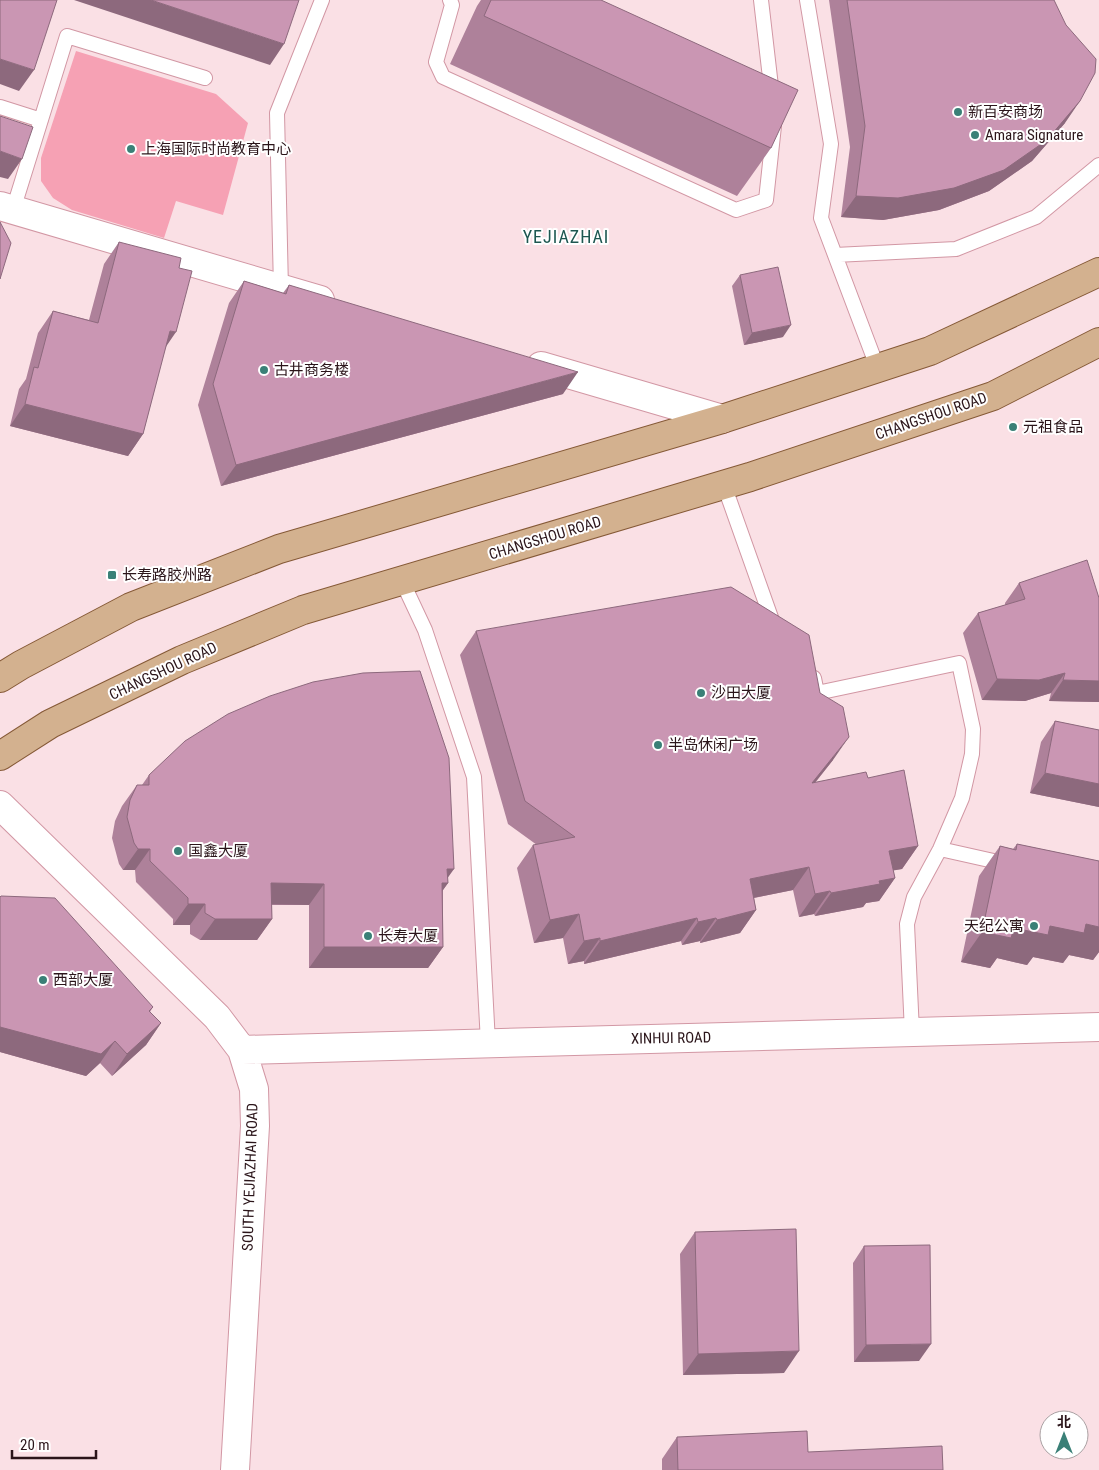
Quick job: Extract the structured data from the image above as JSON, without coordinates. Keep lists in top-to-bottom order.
{
  "streets": {
    "main road": ["CHANGSHOU ROAD"],
    "street": ["XINHUI ROAD", "SOUTH YEJIAZHAI ROAD"]
  },
  "crossings": [
    ["XINHUI ROAD", "SOUTH YEJIAZHAI ROAD"]
  ],
  "districts": ["YEJIAZHAI"],
  "places": {
    "other": [
      "新百安商场",
      "Amara Signature",
      "上海国际时尚教育中心",
      "古井商务楼",
      "元祖食品",
      "沙田大厦",
      "半岛休闲广场",
      "国鑫大厦",
      "天纪公寓",
      "长寿大厦",
      "西部大厦"
    ],
    "transit": ["长寿路胶州路"]
  },
  "scale_bar": "20 m",
  "north": "top"
}
